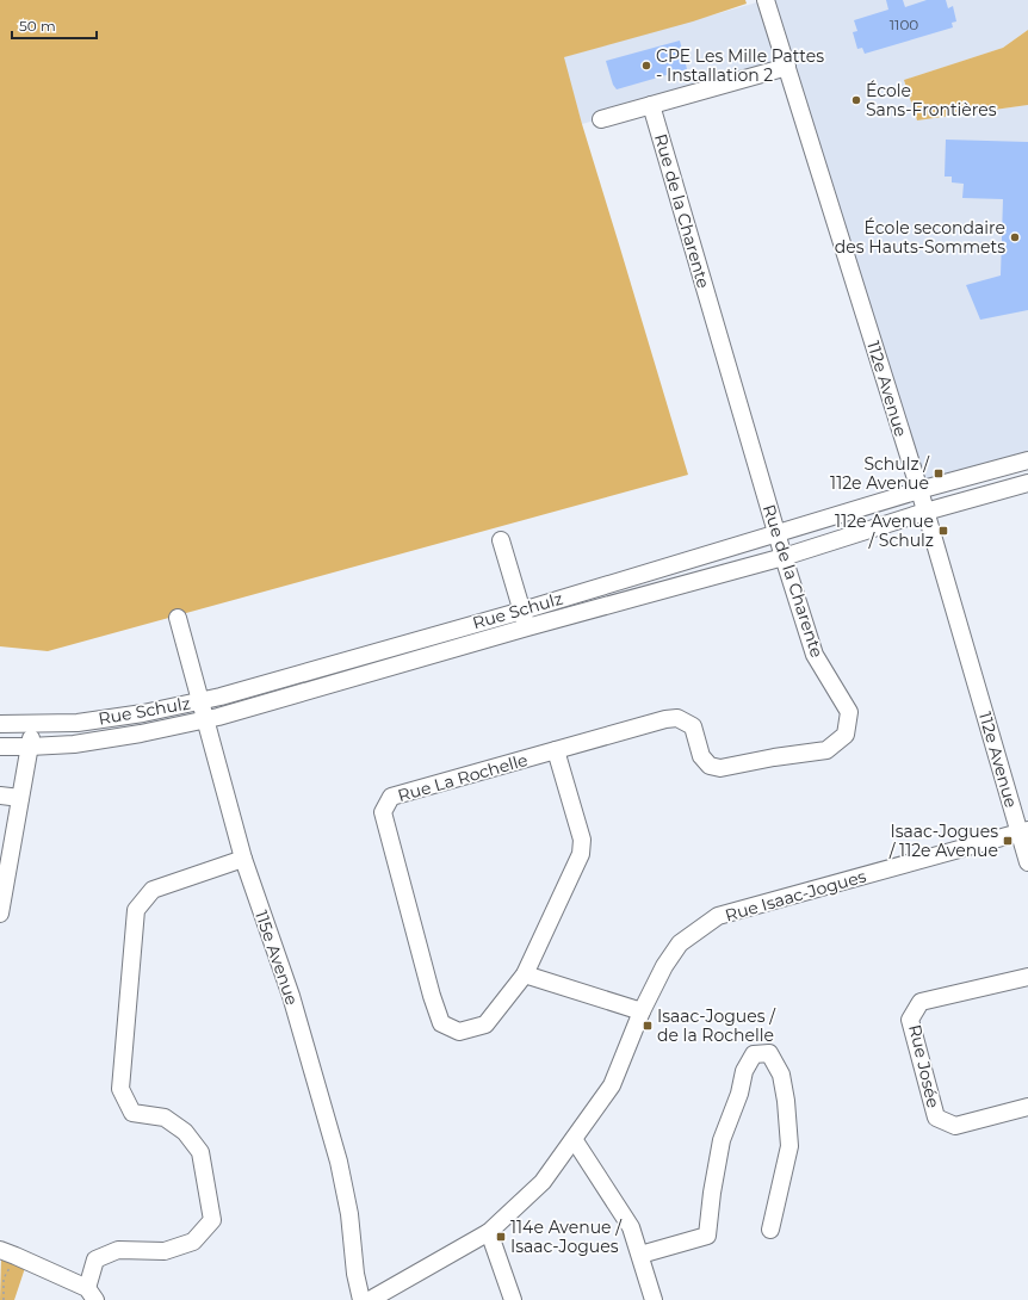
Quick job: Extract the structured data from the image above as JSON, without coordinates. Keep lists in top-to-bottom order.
{
  "streets": {
    "street": [
      "Rue de la Charente",
      "112e Avenue",
      "Rue Schulz",
      "Rue La Rochelle",
      "Rue Isaac-Jogues",
      "115e Avenue",
      "Rue Josée"
    ]
  },
  "crossings": [
    ["Rue de la Charente", "Rue Schulz"],
    ["Rue de la Charente", "Rue La Rochelle"],
    ["112e Avenue", "Rue Schulz"],
    ["112e Avenue", "Rue Isaac-Jogues"],
    ["Rue Schulz", "115e Avenue"]
  ],
  "places": {
    "other": ["CPE Les Mille Pattes - Installation 2", "École Sans-Frontières", "École secondaire des Hauts-Sommets"],
    "transit": [
      "Schulz / 112e Avenue",
      "112e Avenue / Schulz",
      "Isaac-Jogues / 112e Avenue",
      "Isaac-Jogues / de la Rochelle",
      "114e Avenue / Isaac-Jogues"
    ]
  },
  "house_numbers": ["1100"],
  "scale_bar": "50 m"
}
